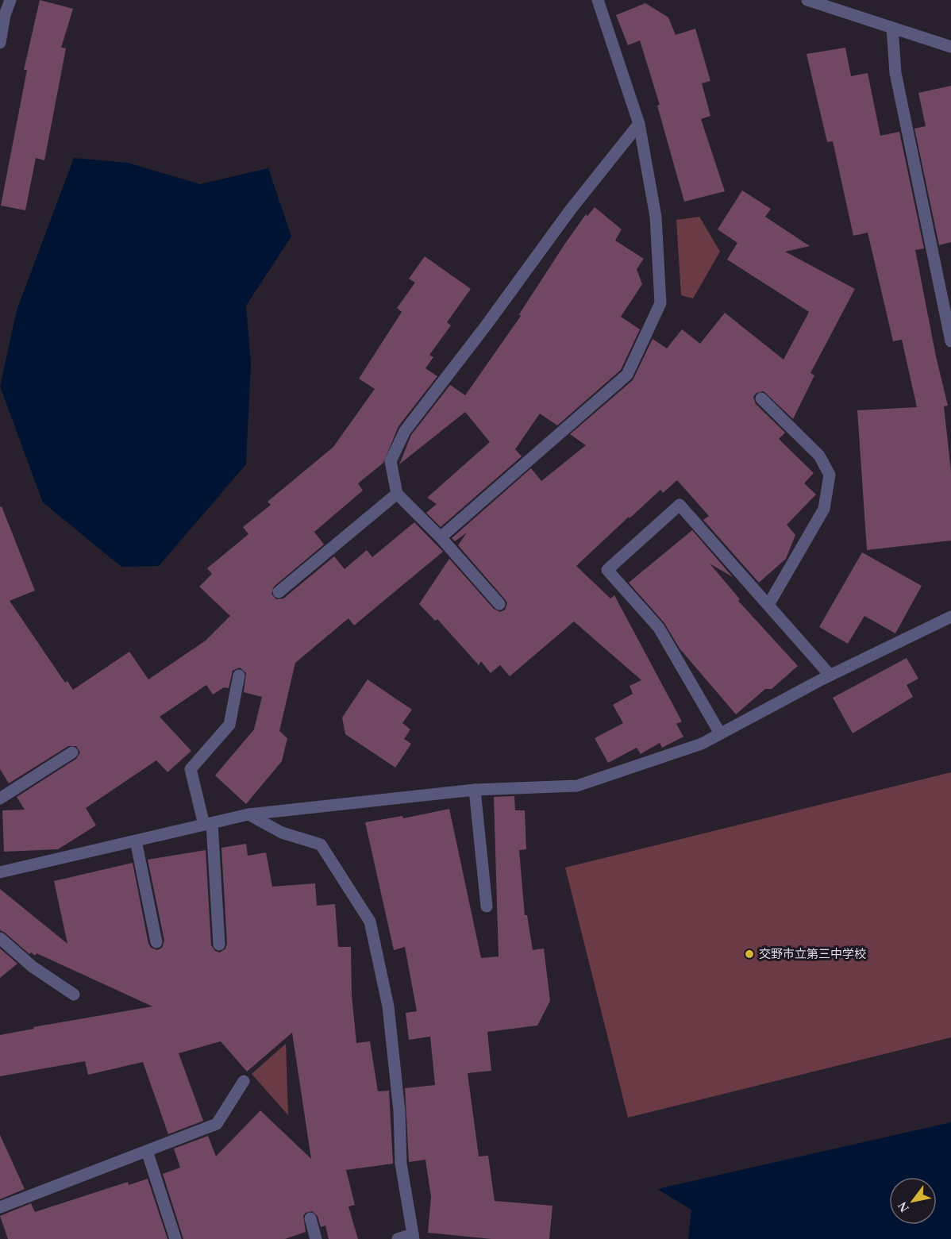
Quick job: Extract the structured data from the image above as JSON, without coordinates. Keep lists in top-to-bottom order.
{
  "places": ["交野市立第三中学校"],
  "north": "bottom left"
}
